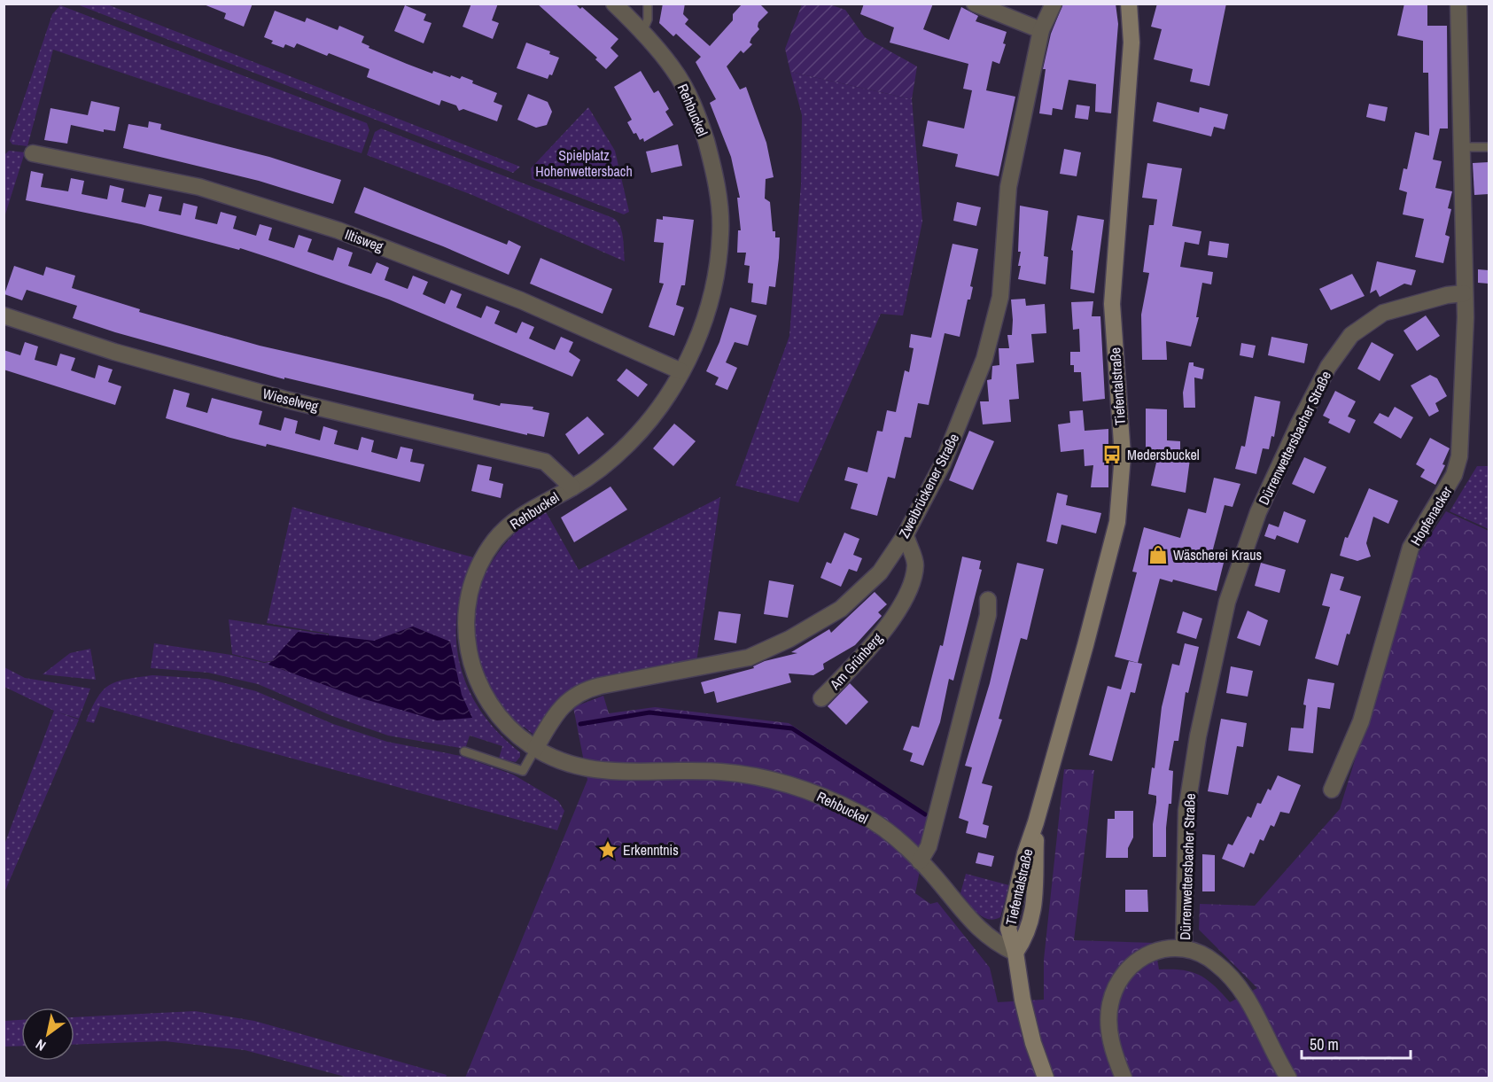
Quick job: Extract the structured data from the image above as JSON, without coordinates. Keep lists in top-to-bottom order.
{
  "streets": {
    "street": [
      "Rehbuckel",
      "Iltisweg",
      "Tiefentalstraße",
      "Wieselweg",
      "Dürrenwettersbacher Straße",
      "Zweibrückener Straße",
      "Hopfenacker",
      "Am Grünberg"
    ]
  },
  "crossings": [
    ["Rehbuckel", "Iltisweg"],
    ["Rehbuckel", "Tiefentalstraße"],
    ["Rehbuckel", "Wieselweg"],
    ["Rehbuckel", "Zweibrückener Straße"],
    ["Dürrenwettersbacher Straße", "Hopfenacker"],
    ["Zweibrückener Straße", "Am Grünberg"]
  ],
  "parks": ["Spielplatz Hohenwettersbach"],
  "places": {
    "bus stop": ["Medersbuckel"],
    "shop": ["Wäscherei Kraus"],
    "place": ["Erkenntnis"]
  },
  "scale_bar": "50 m",
  "north": "bottom left"
}
